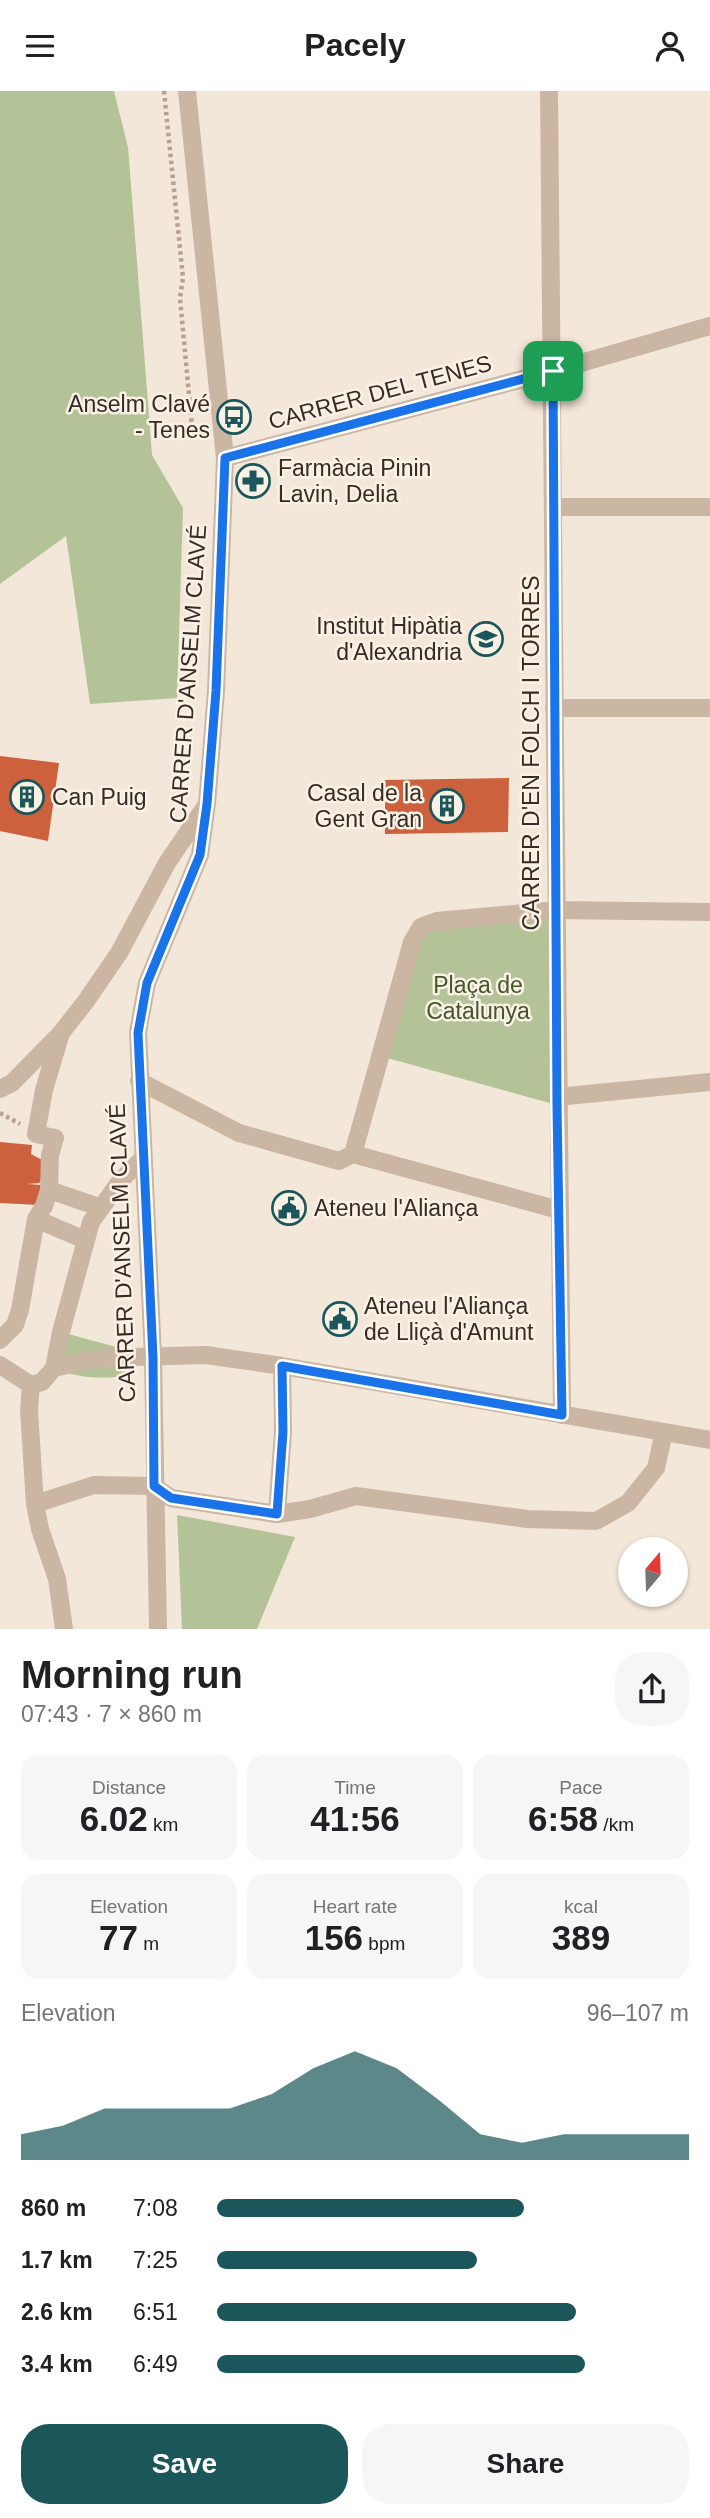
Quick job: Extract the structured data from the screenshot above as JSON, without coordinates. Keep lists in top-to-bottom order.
{
  "streets": {
    "street": ["CARRER DEL TENES", "CARRER D'ANSELM CLAVÉ", "CARRER D'EN FOLCH I TORRES"]
  },
  "crossings": [
    ["CARRER DEL TENES", "CARRER D'ANSELM CLAVÉ"],
    ["CARRER DEL TENES", "CARRER D'EN FOLCH I TORRES"]
  ],
  "parks": ["Plaça de Catalunya"],
  "places": {
    "bus stop": ["Anselm Clavé - Tenes"],
    "pharmacy": ["Farmàcia Pinin Lavin, Delia"],
    "school or university": ["Institut Hipàtia d'Alexandria"],
    "building": ["Can Puig", "Casal de la Gent Gran"],
    "public building": ["Ateneu l'Aliança", "Ateneu l'Aliança de Lliçà d'Amunt"]
  },
  "north": "top",
  "page": {
    "header": "Pacely",
    "heading": ["Morning run", "07:43 · 7 × 860 m"],
    "stats": [
      ["Distance", "6.02 km"],
      ["Time", "41:56"],
      ["Pace", "6:58 /km"],
      ["Elevation", "77 m"],
      ["Heart rate", "156 bpm"],
      ["kcal", "389"]
    ],
    "chart": ["Elevation", "96–107 m"],
    "list": [
      {
        "name": "860 m",
        "note": "7:08"
      },
      {
        "name": "1.7 km",
        "note": "7:25"
      },
      {
        "name": "2.6 km",
        "note": "6:51"
      },
      {
        "name": "3.4 km",
        "note": "6:49"
      }
    ],
    "buttons": ["Save", "Share"]
  }
}
